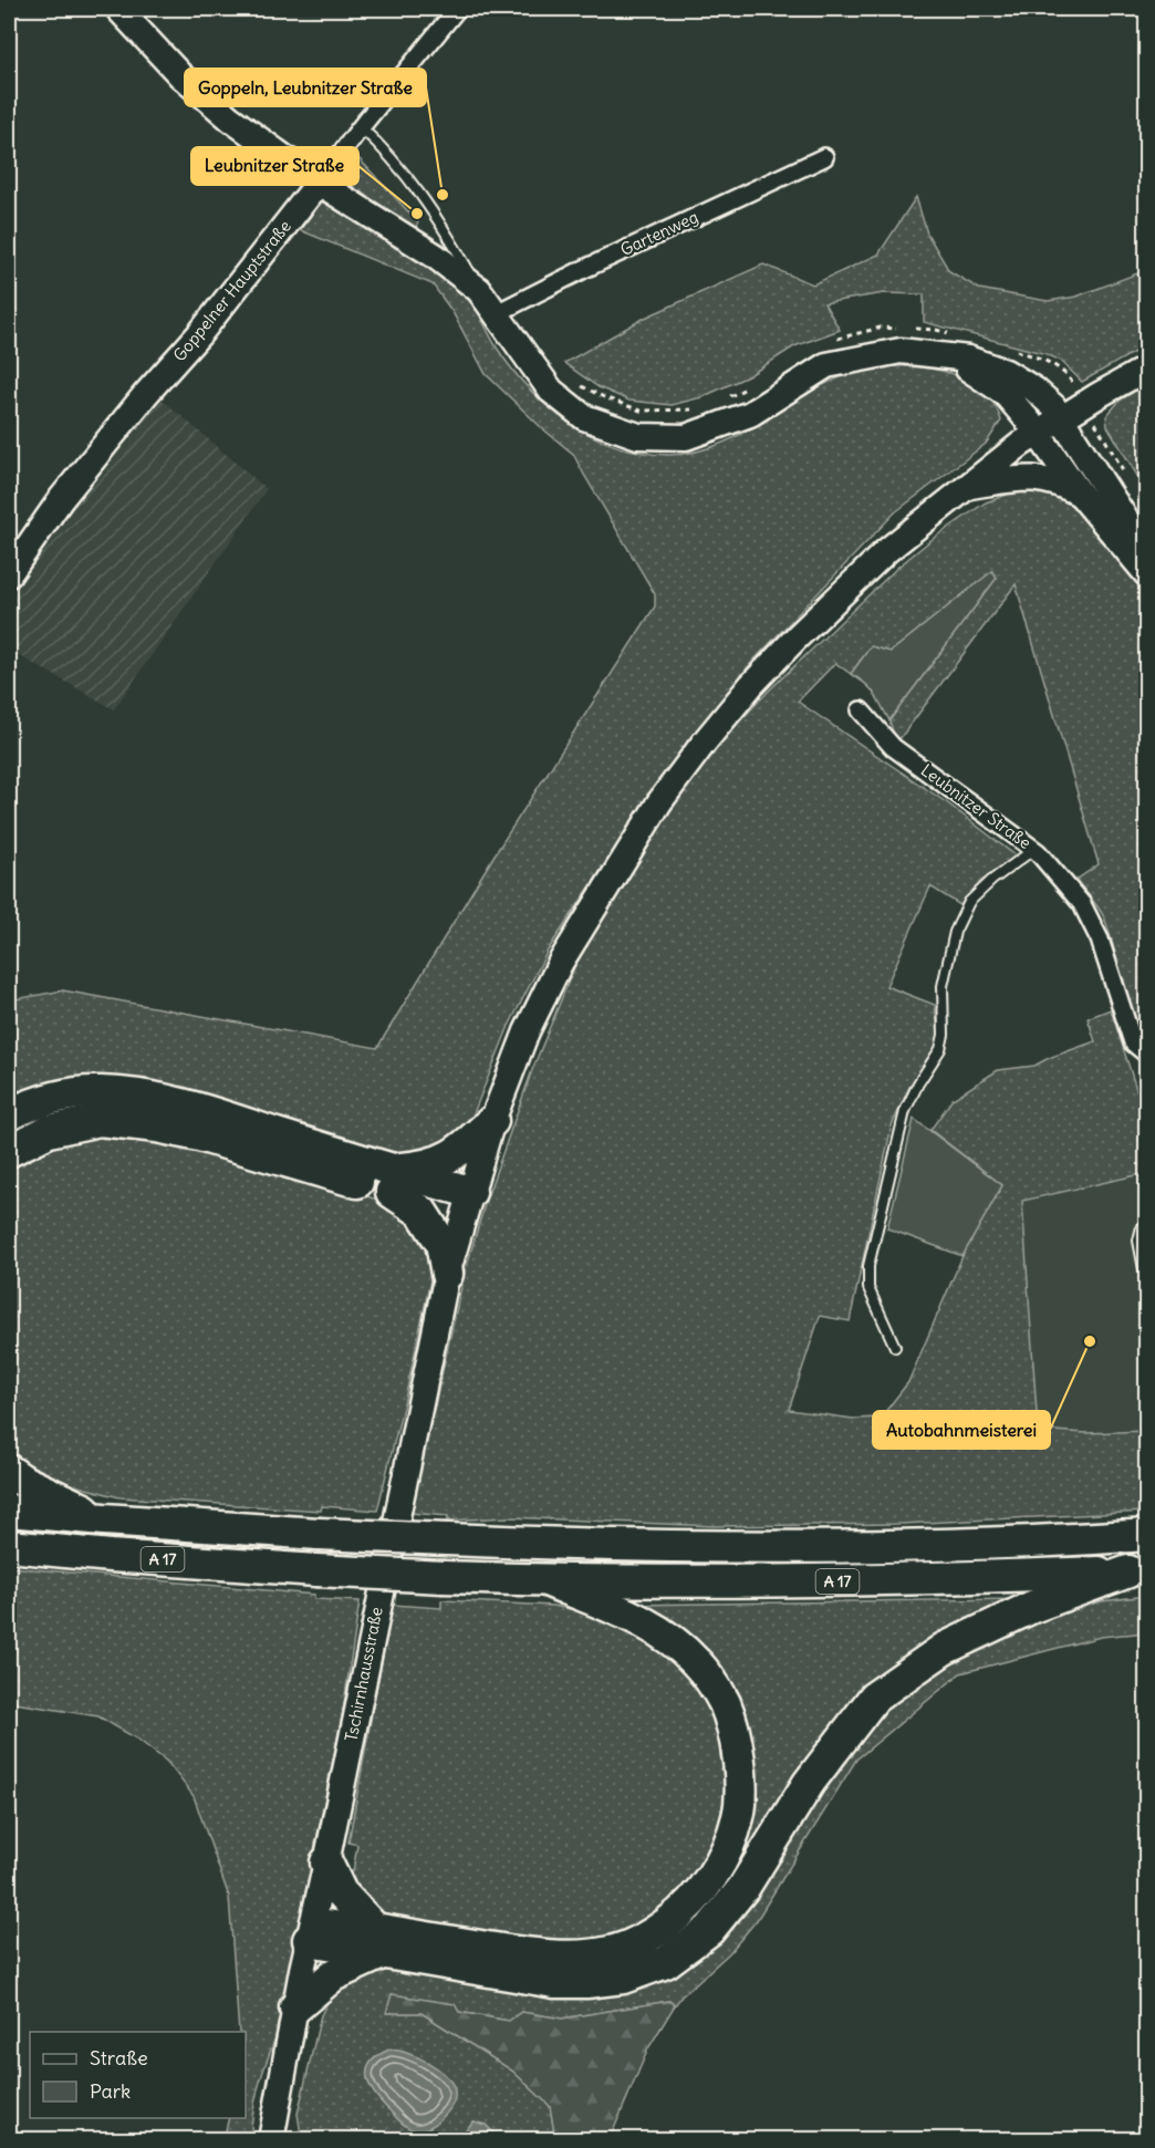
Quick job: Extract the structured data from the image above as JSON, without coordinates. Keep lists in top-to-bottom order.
{
  "streets": {
    "highway": ["A 17"],
    "main road": ["Goppelner Hauptstraße", "Tschirnhausstraße"],
    "street": ["Gartenweg", "Leubnitzer Straße"]
  },
  "places": ["Goppeln, Leubnitzer Straße", "Leubnitzer Straße", "Autobahnmeisterei"],
  "legend": ["Straße", "Park"]
}
